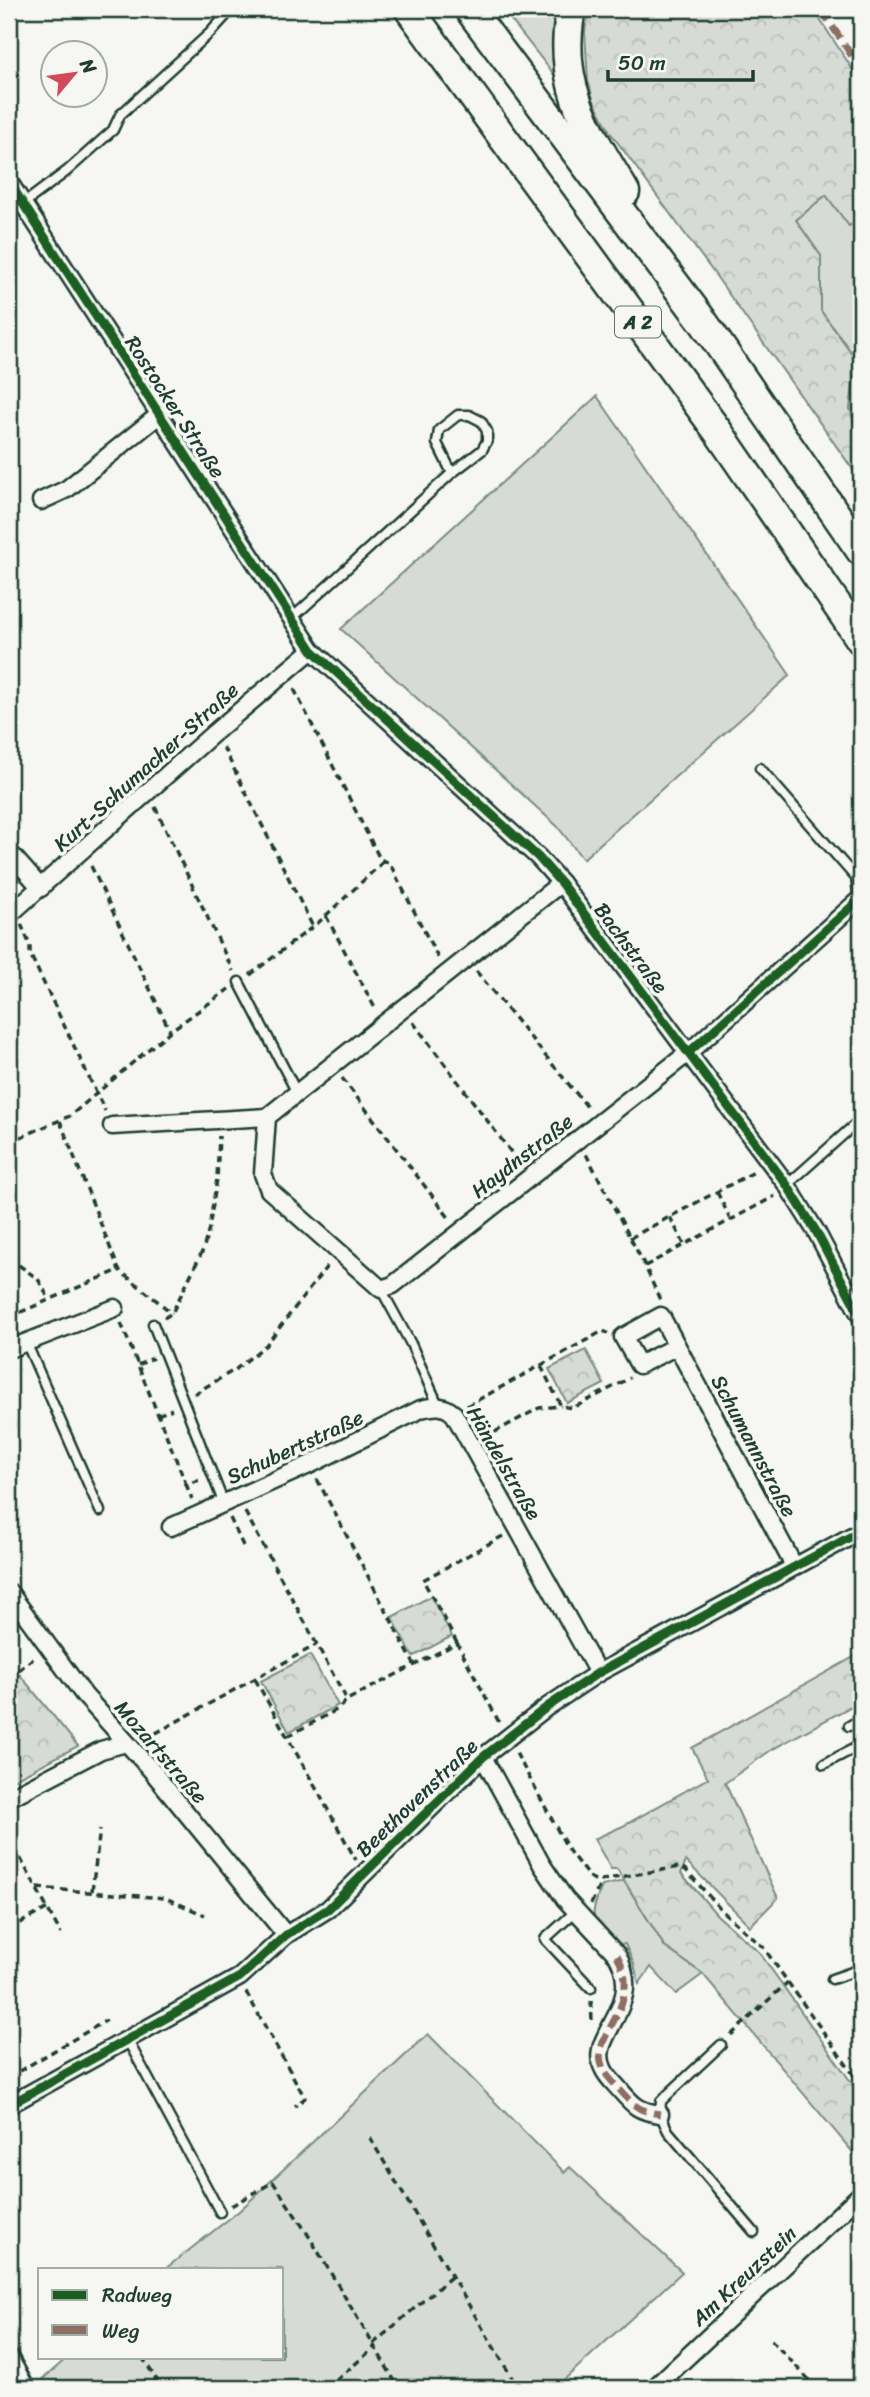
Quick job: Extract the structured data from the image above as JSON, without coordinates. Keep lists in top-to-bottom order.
{
  "streets": {
    "highway": ["A 2"],
    "street": [
      "Rostocker Straße",
      "Kurt-Schumacher-Straße",
      "Bachstraße",
      "Haydnstraße",
      "Schumannstraße",
      "Schubertstraße",
      "Händelstraße",
      "Mozartstraße",
      "Beethovenstraße",
      "Am Kreuzstein"
    ]
  },
  "crossings": [
    ["Rostocker Straße", "Kurt-Schumacher-Straße"],
    ["Rostocker Straße", "Bachstraße"],
    ["Kurt-Schumacher-Straße", "Bachstraße"],
    ["Bachstraße", "Haydnstraße"],
    ["Haydnstraße", "Händelstraße"],
    ["Schumannstraße", "Beethovenstraße"],
    ["Schubertstraße", "Händelstraße"],
    ["Händelstraße", "Beethovenstraße"],
    ["Mozartstraße", "Beethovenstraße"]
  ],
  "legend": ["Radweg", "Weg"],
  "scale_bar": "50 m",
  "north": "top right"
}
